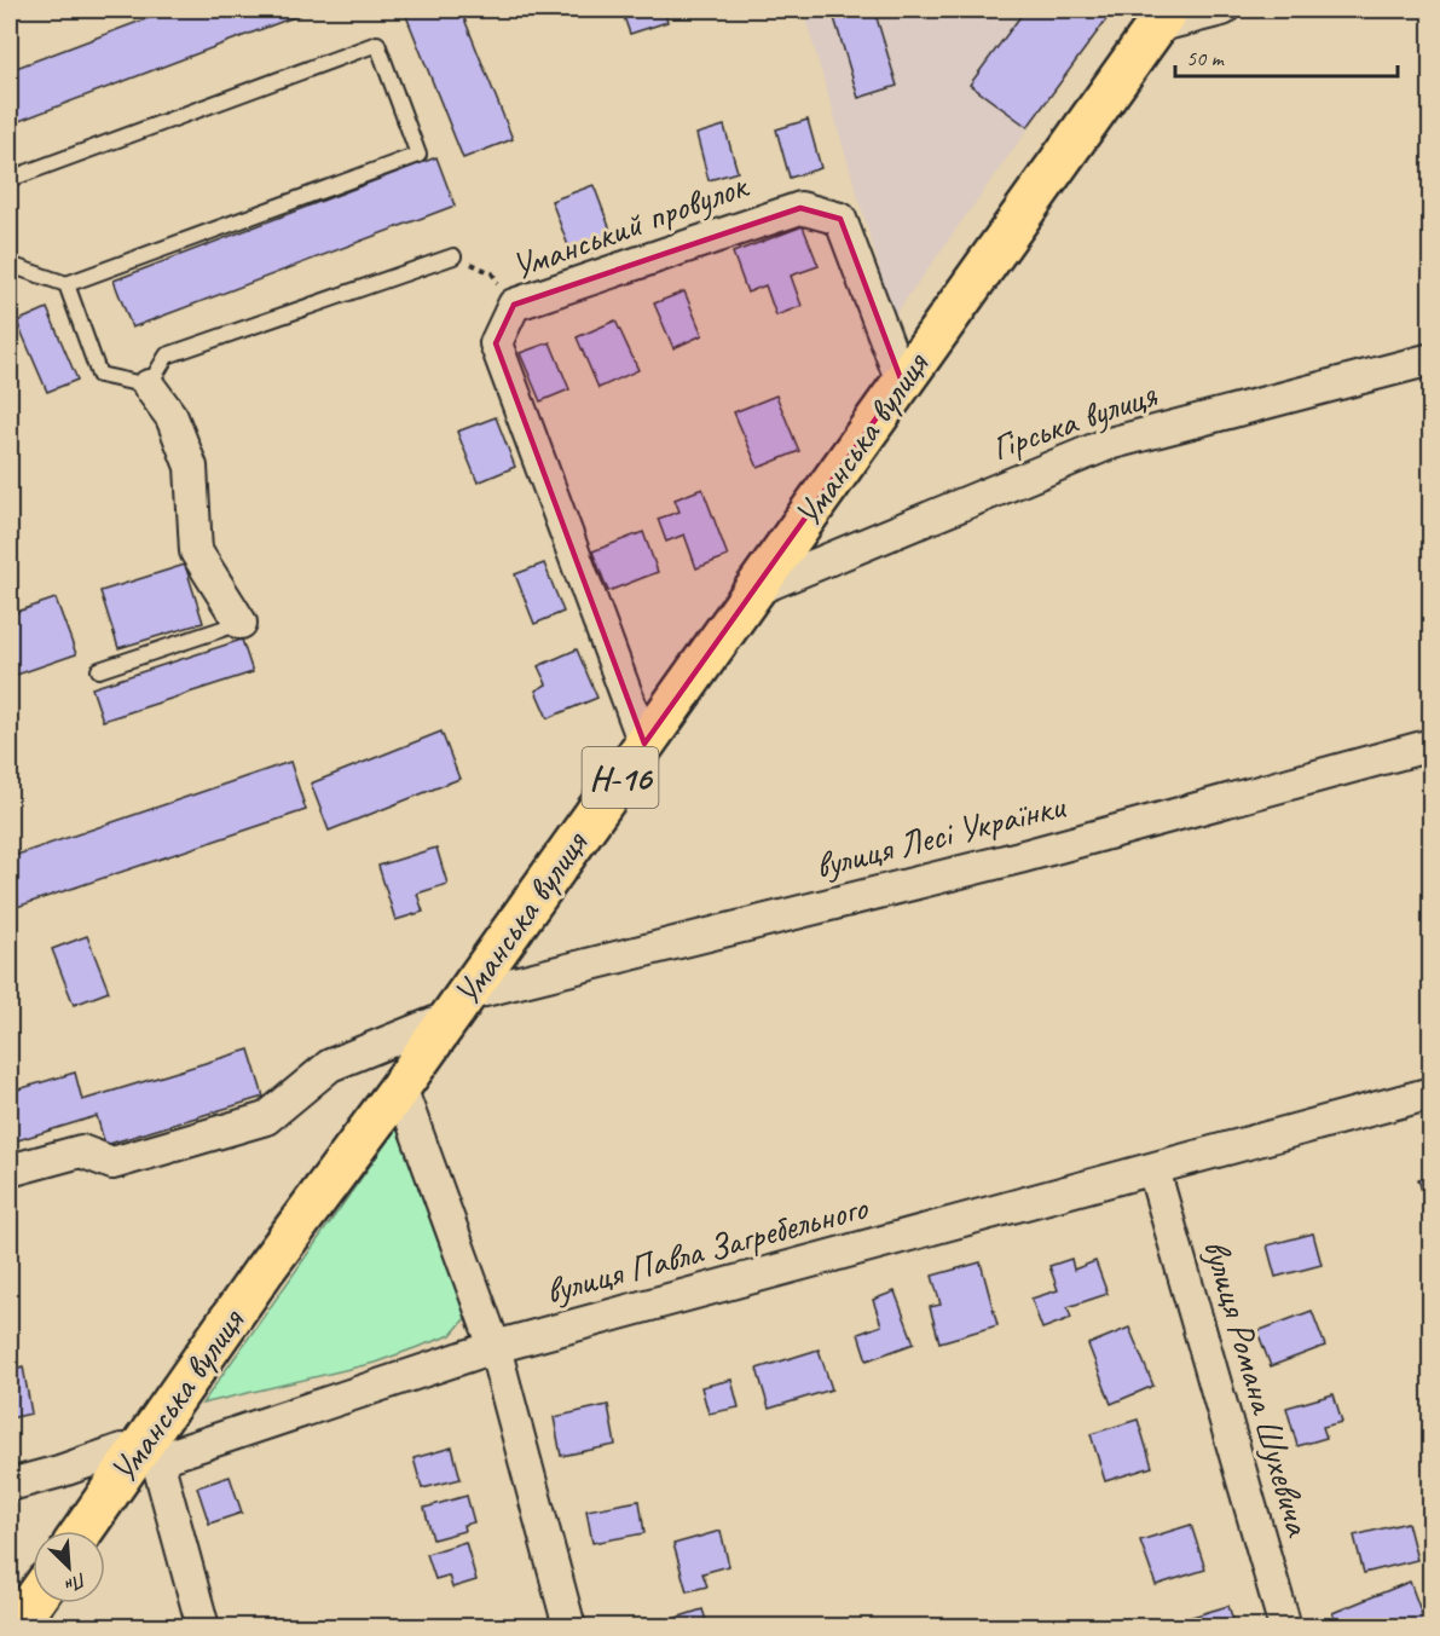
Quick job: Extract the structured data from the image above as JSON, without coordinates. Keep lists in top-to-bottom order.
{
  "streets": {
    "main road": ["Уманська вулиця", "Н-16"],
    "street": [
      "Уманський провулок",
      "Гірська вулиця",
      "вулиця Лесі Українки",
      "вулиця Павла Загребельного",
      "вулиця Романа Шухевича"
    ]
  },
  "crossings": [
    ["Уманський провулок", "Уманська вулиця"],
    ["Гірська вулиця", "Уманська вулиця"],
    ["Уманська вулиця", "вулиця Лесі Українки"],
    ["Уманська вулиця", "вулиця Павла Загребельного"],
    ["вулиця Павла Загребельного", "вулиця Романа Шухевича"]
  ],
  "scale_bar": "50 m",
  "north": "bottom right"
}
